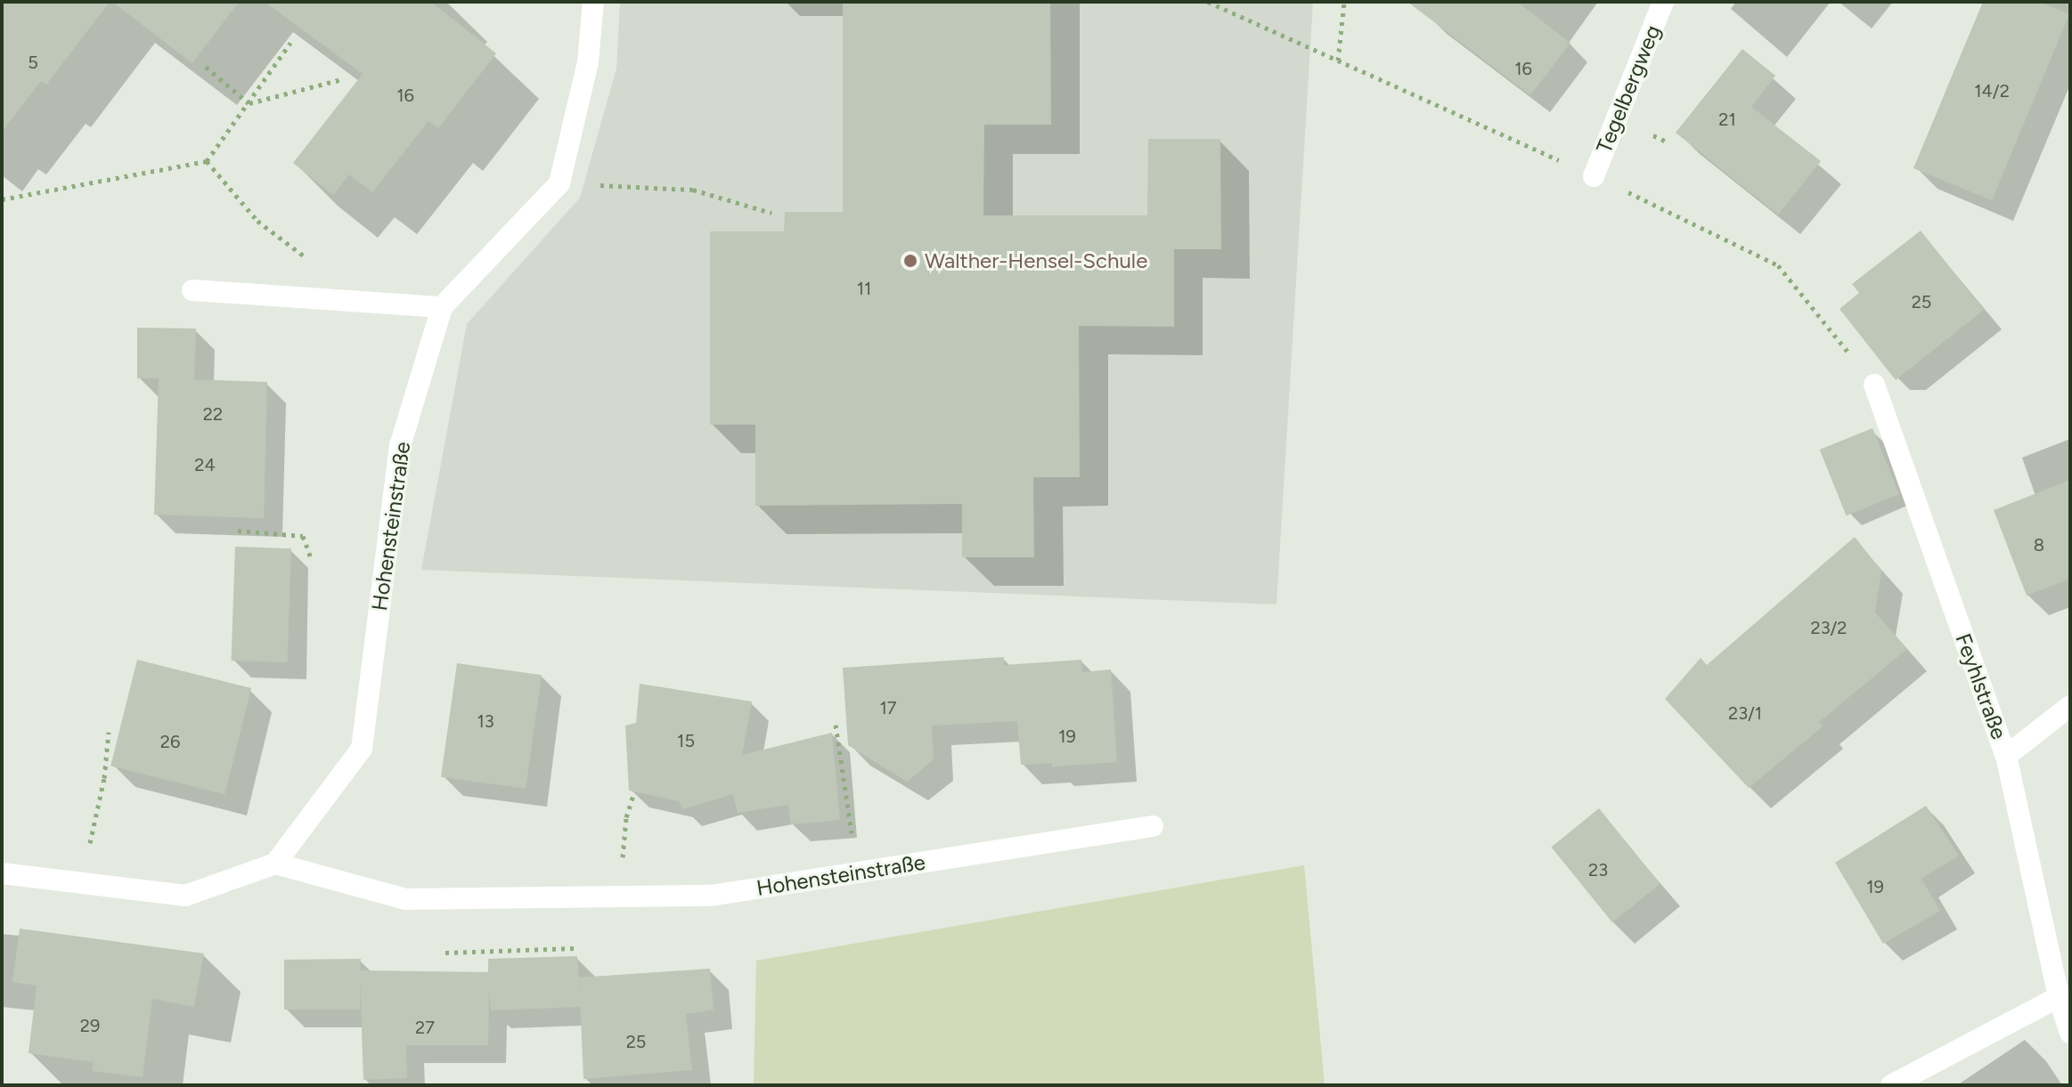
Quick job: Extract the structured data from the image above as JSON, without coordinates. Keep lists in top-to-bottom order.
{
  "streets": {
    "street": ["Tegelbergweg", "Hohensteinstraße", "Feyhlstraße"]
  },
  "places": ["Walther-Hensel-Schule"],
  "house_numbers": [
    "5",
    "16",
    "14/2",
    "16",
    "21",
    "11",
    "25",
    "22",
    "24",
    "8",
    "23/2",
    "17",
    "23/1",
    "13",
    "19",
    "15",
    "26",
    "23",
    "19",
    "29",
    "27",
    "25"
  ]
}
